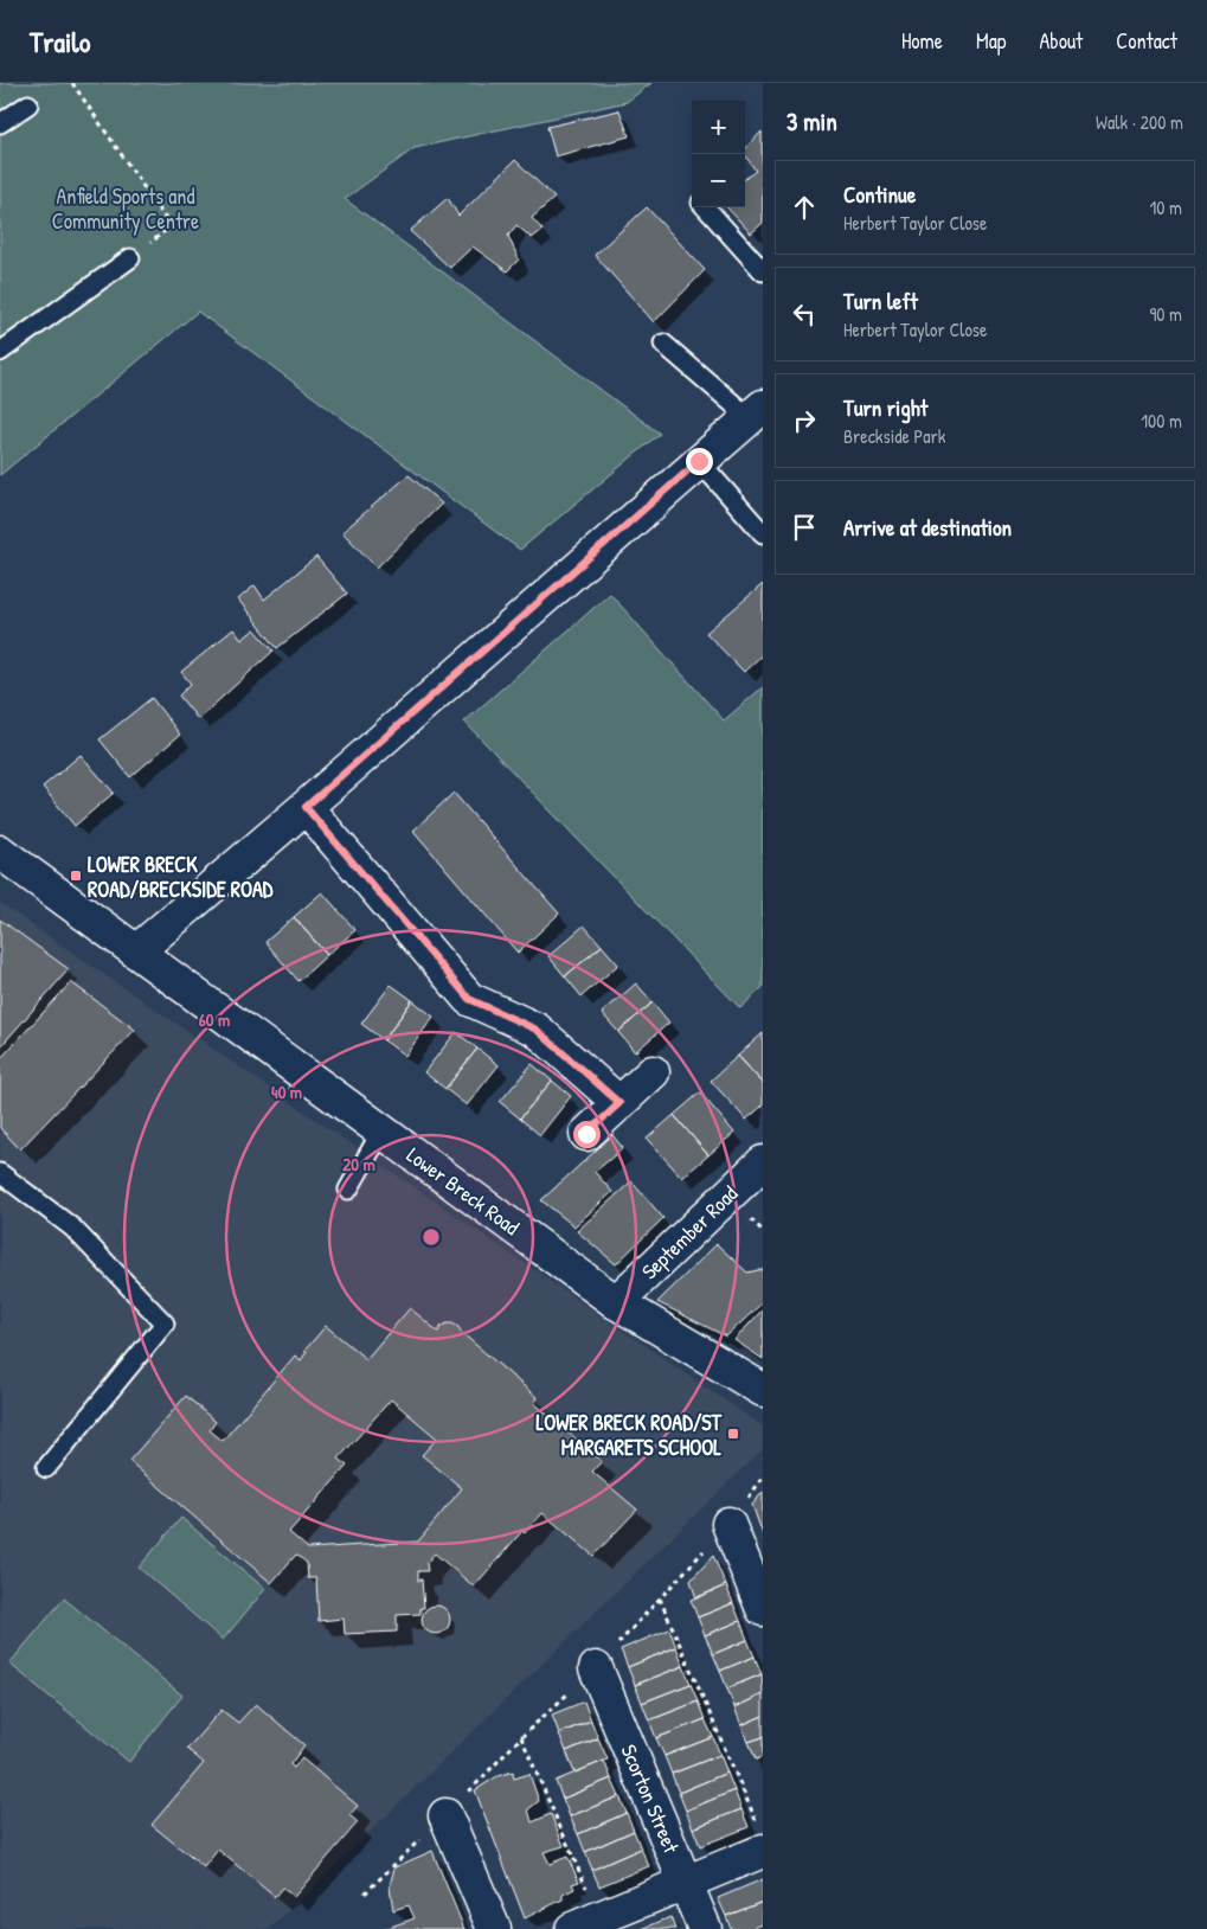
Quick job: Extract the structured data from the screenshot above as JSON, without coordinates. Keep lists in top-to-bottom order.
{
  "streets": {
    "street": ["Lower Breck Road", "September Road", "Scorton Street"]
  },
  "crossings": [
    ["Lower Breck Road", "September Road"]
  ],
  "parks": ["Anfield Sports and Community Centre"],
  "places": {
    "transit": ["LOWER BRECK ROAD/BRECKSIDE ROAD", "LOWER BRECK ROAD/ST MARGARETS SCHOOL"]
  },
  "page": {
    "header": "Trailo",
    "nav": [
      "Home",
      "Map",
      "About",
      "Contact"
    ],
    "heading": ["3 min", "Walk · 200 m"],
    "map_buttons": ["+", "−"],
    "list": [
      ["Continue", "Herbert Taylor Close", "10 m"],
      ["Turn left", "Herbert Taylor Close", "90 m"],
      ["Turn right", "Breckside Park", "100 m"],
      "Arrive at destination"
    ]
  },
  "rings": ["60 m", "40 m", "20 m"]
}
